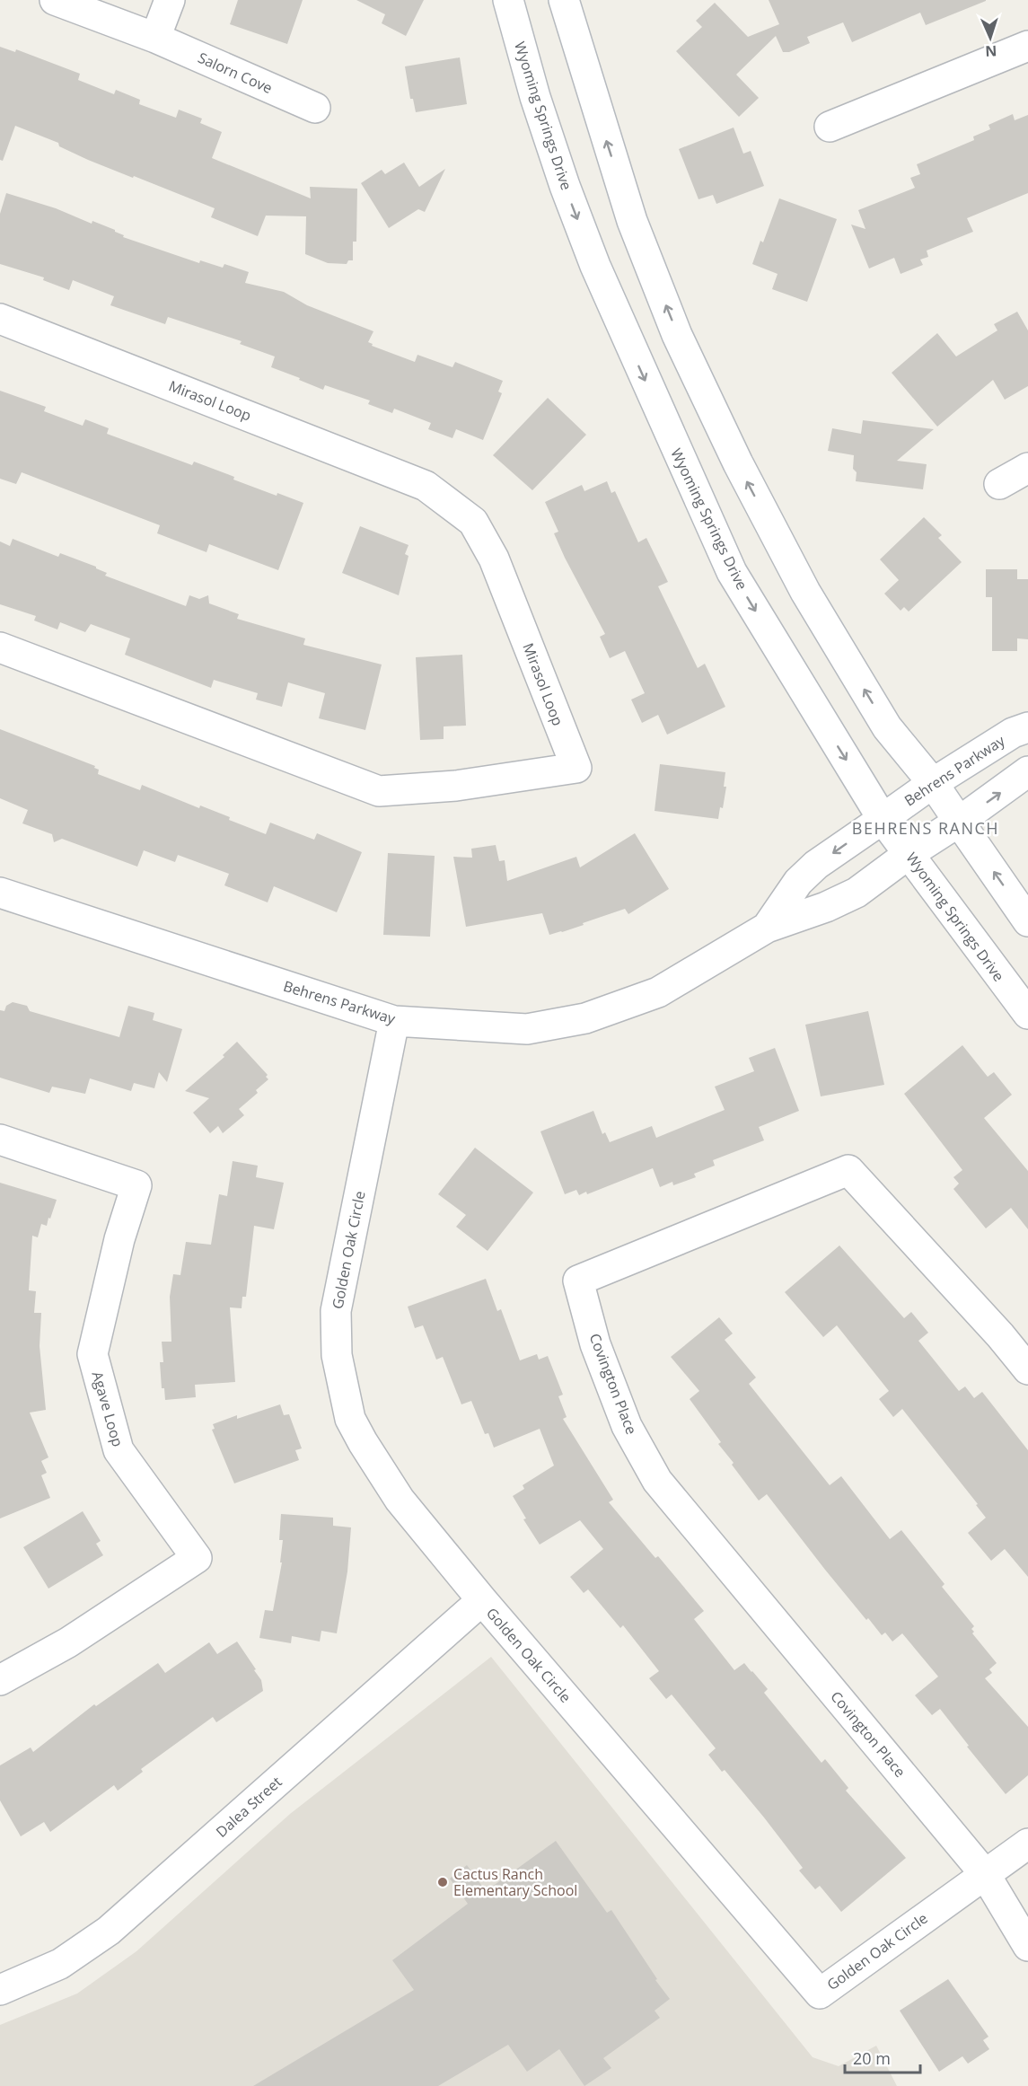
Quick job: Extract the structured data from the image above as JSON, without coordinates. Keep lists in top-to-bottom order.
{
  "streets": {
    "street": [
      "Salorn Cove",
      "Wyoming Springs Drive",
      "Mirasol Loop",
      "Behrens Parkway",
      "Golden Oak Circle",
      "Covington Place",
      "Agave Loop",
      "Dalea Street"
    ]
  },
  "crossings": [
    ["Wyoming Springs Drive", "Behrens Parkway"],
    ["Behrens Parkway", "Golden Oak Circle"],
    ["Golden Oak Circle", "Covington Place"],
    ["Golden Oak Circle", "Dalea Street"]
  ],
  "districts": ["BEHRENS RANCH"],
  "places": ["Cactus Ranch Elementary School"],
  "scale_bar": "20 m",
  "north": "bottom"
}
